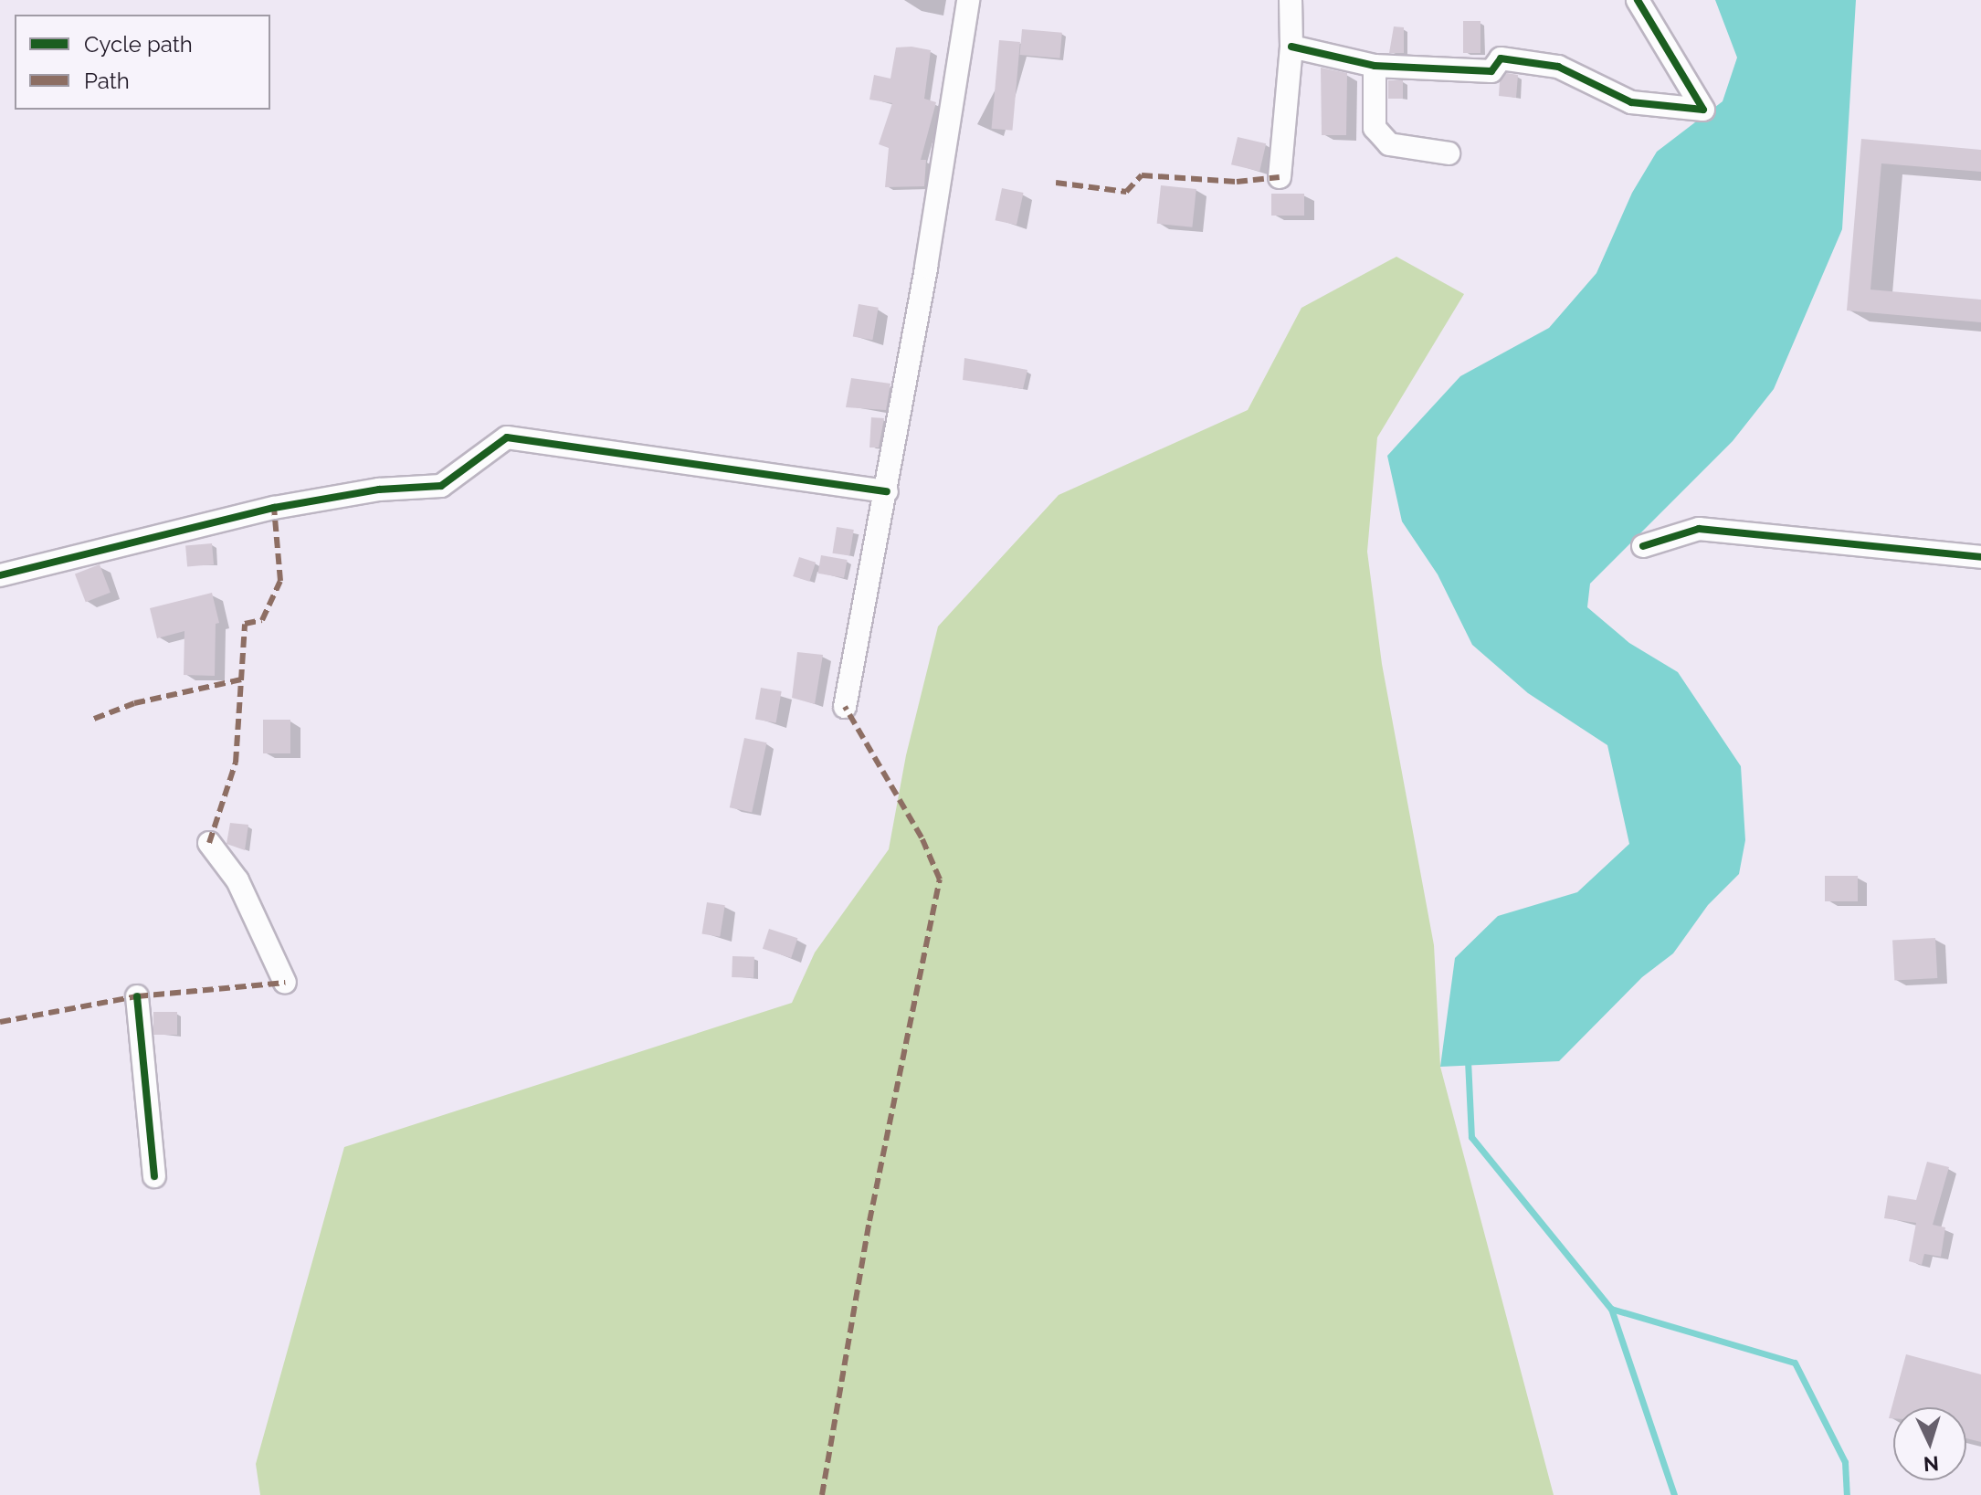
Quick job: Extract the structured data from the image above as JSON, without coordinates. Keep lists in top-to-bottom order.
{
  "legend": ["Cycle path", "Path"],
  "north": "bottom"
}
